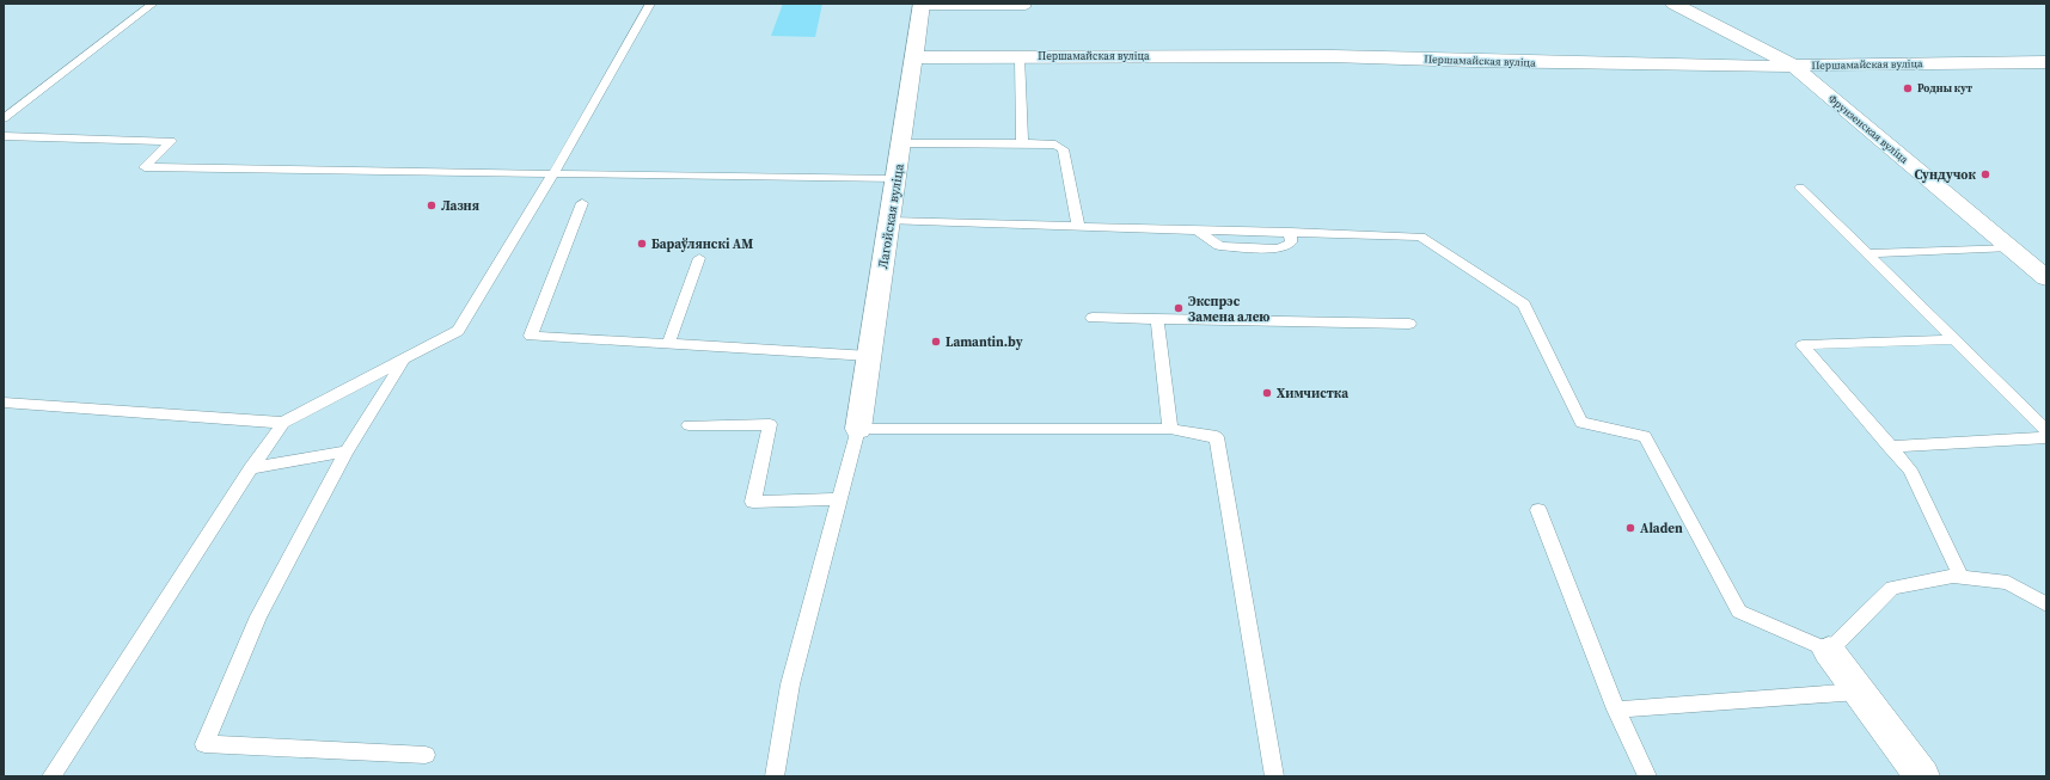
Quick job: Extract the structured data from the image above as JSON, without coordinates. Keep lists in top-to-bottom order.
{
  "streets": {
    "street": ["Першамайская вуліца", "Фрунзенская вуліца", "Лагойская вуліца"]
  },
  "crossings": [
    ["Першамайская вуліца", "Фрунзенская вуліца"],
    ["Першамайская вуліца", "Лагойская вуліца"]
  ],
  "places": [
    "Родны кут",
    "Сундучок",
    "Лазня",
    "Бараўлянскі АМ",
    "Экспрэс Замена алею",
    "Lamantin.by",
    "Химчистка",
    "Aladen"
  ]
}
